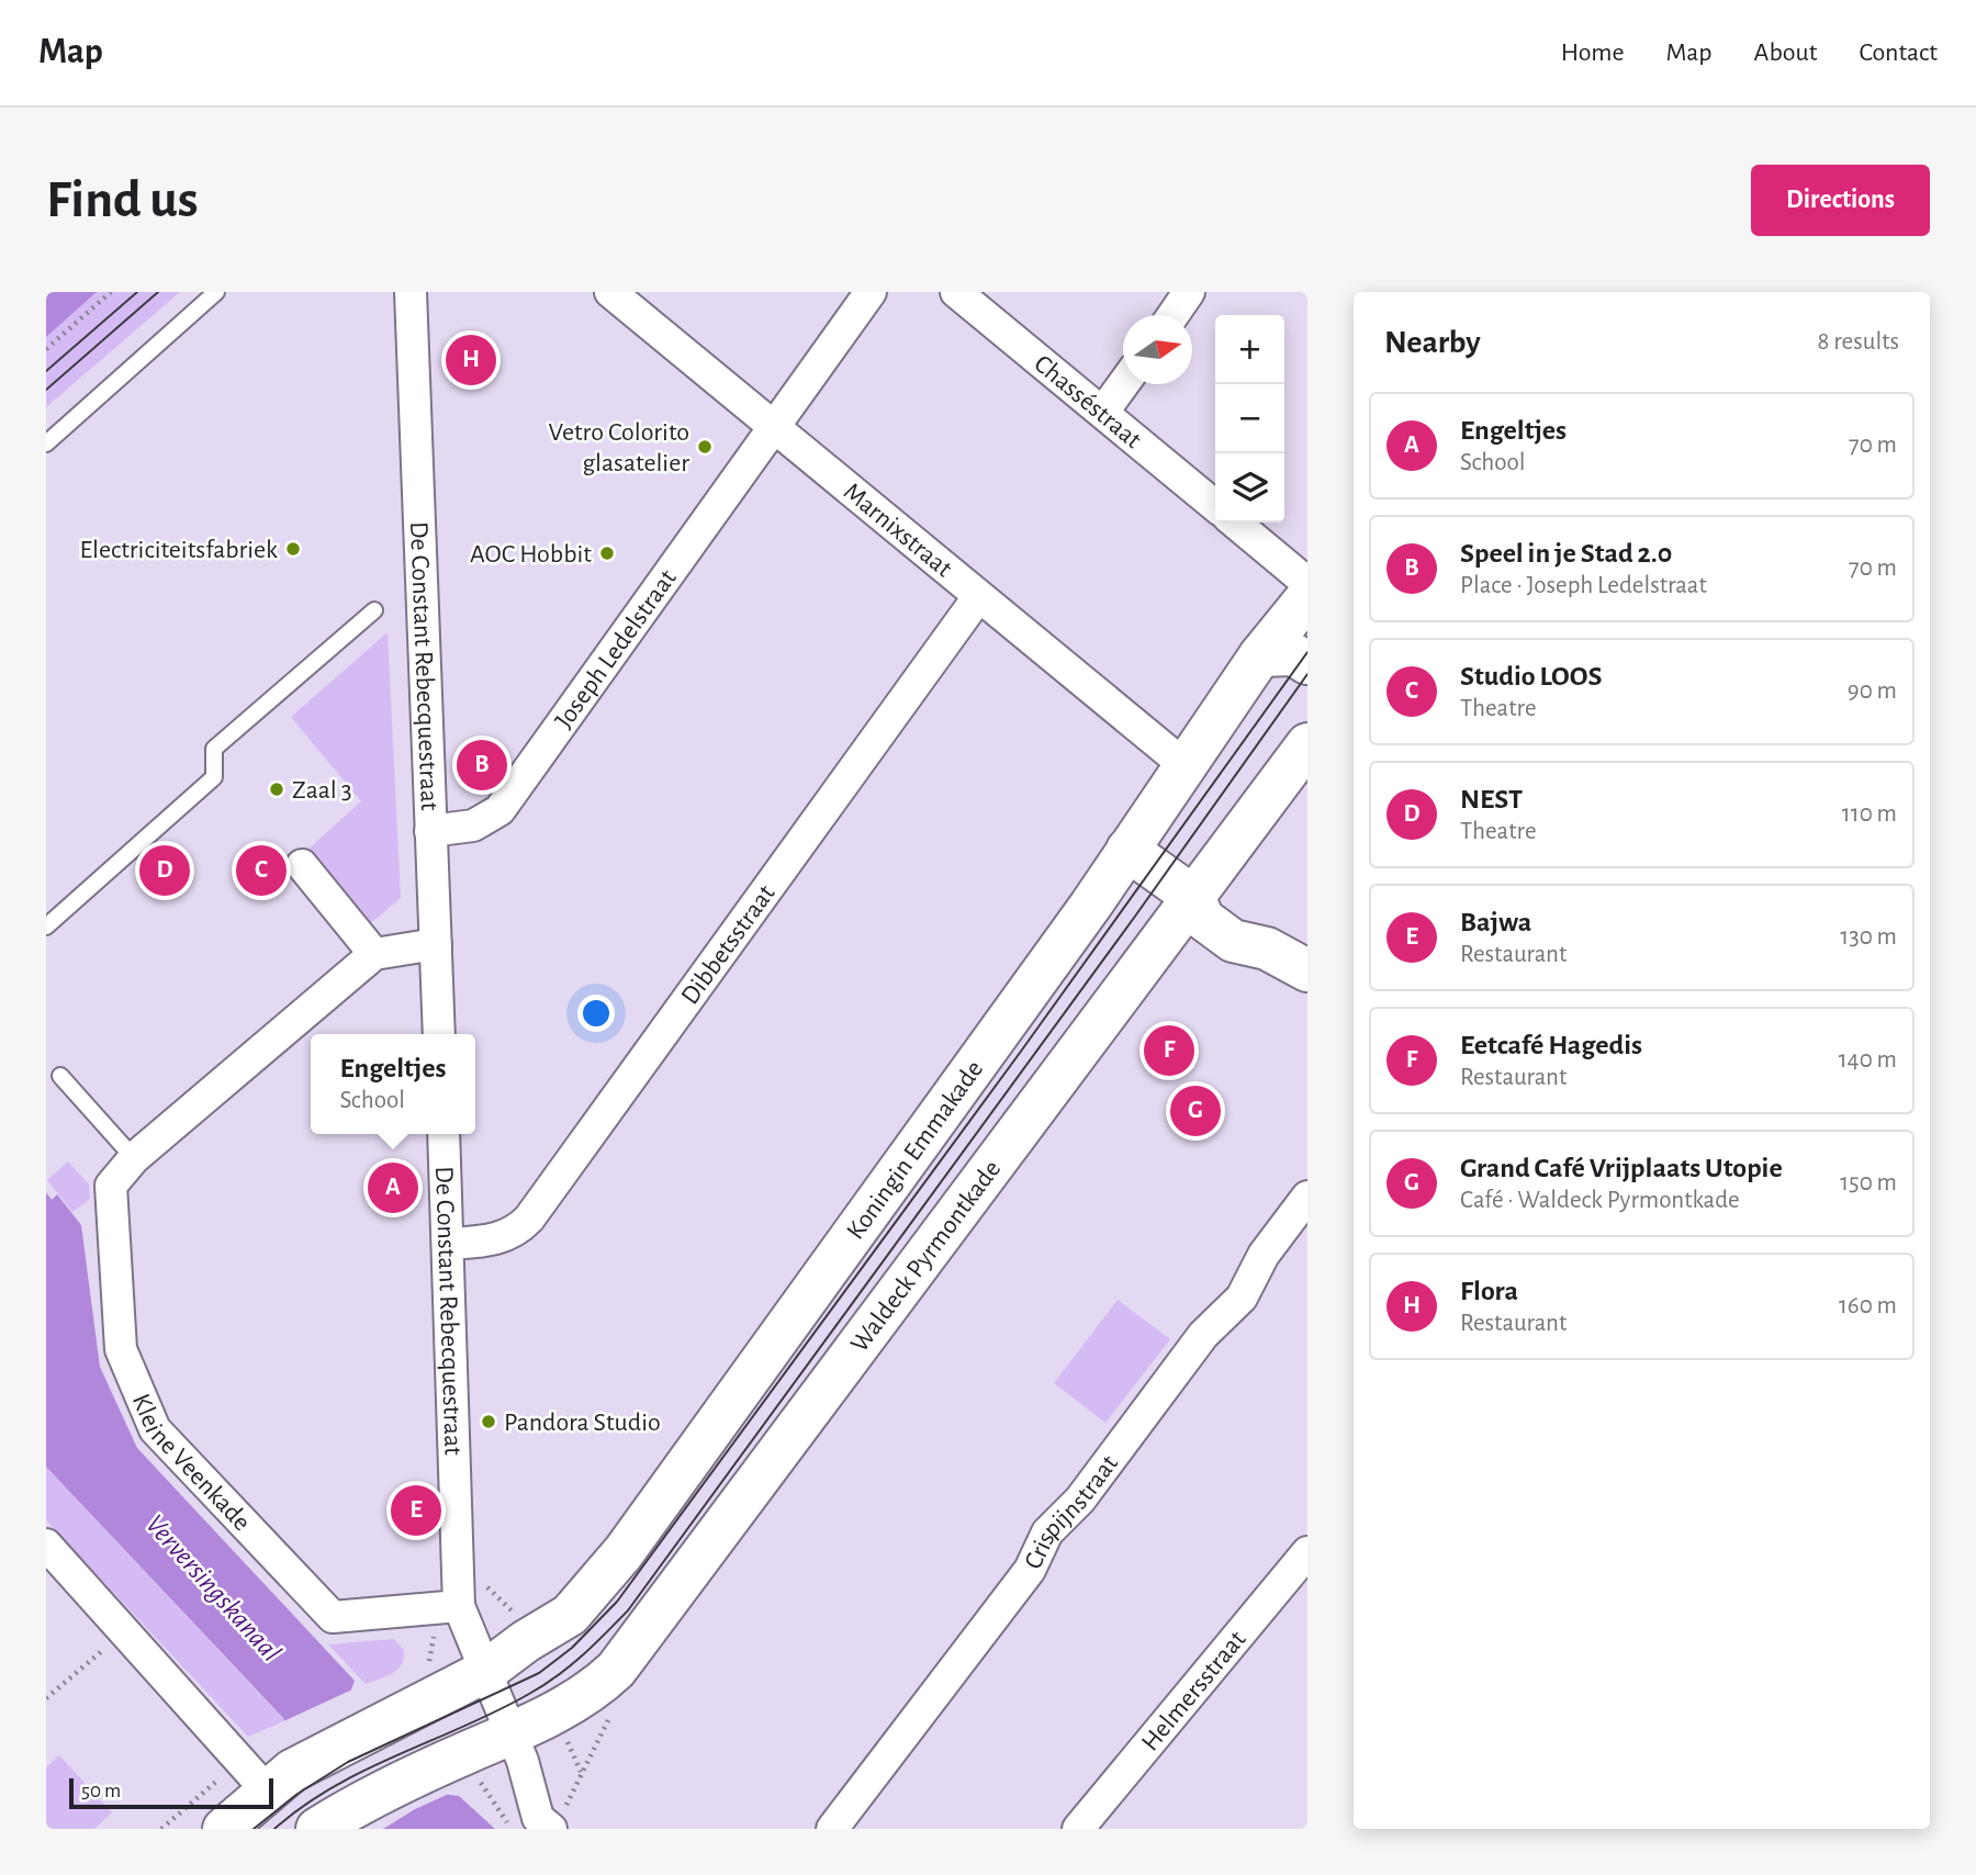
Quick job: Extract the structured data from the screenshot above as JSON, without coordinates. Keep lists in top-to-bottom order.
{
  "streets": {
    "main road": ["Koningin Emmakade", "Waldeck Pyrmontkade"],
    "street": [
      "Chasséstraat",
      "Marnixstraat",
      "Joseph Ledelstraat",
      "De Constant Rebecquestraat",
      "Dibbetsstraat",
      "Kleine Veenkade",
      "Crispijnstraat",
      "Helmersstraat"
    ]
  },
  "crossings": [
    ["Marnixstraat", "Joseph Ledelstraat"],
    ["Marnixstraat", "Dibbetsstraat"],
    ["Marnixstraat", "Koningin Emmakade"],
    ["Joseph Ledelstraat", "De Constant Rebecquestraat"],
    ["De Constant Rebecquestraat", "Dibbetsstraat"],
    ["De Constant Rebecquestraat", "Koningin Emmakade"],
    ["De Constant Rebecquestraat", "Waldeck Pyrmontkade"],
    ["De Constant Rebecquestraat", "Kleine Veenkade"]
  ],
  "water": ["Verversingskanaal"],
  "places": [
    "Vetro Colorito glasatelier",
    "Electriciteitsfabriek",
    "AOC Hobbit",
    "Zaal 3",
    "Pandora Studio"
  ],
  "scale_bar": "50 m",
  "north": "right",
  "page": {
    "header": "Map",
    "nav": [
      "Home",
      "Map",
      "About",
      "Contact"
    ],
    "buttons": "Directions",
    "title": "Find us",
    "heading": ["Nearby", "8 results"],
    "map_buttons": ["+", "−"],
    "pins": [
      "H",
      "B",
      "C",
      "D",
      "F",
      "G",
      "A",
      "E"
    ],
    "list": [
      {
        "mark": "A",
        "name": "Engeltjes",
        "note": "School",
        "value": "70 m"
      },
      {
        "mark": "B",
        "name": "Speel in je Stad 2.0",
        "note": "Place · Joseph Ledelstraat",
        "value": "70 m"
      },
      {
        "mark": "C",
        "name": "Studio LOOS",
        "note": "Theatre",
        "value": "90 m"
      },
      {
        "mark": "D",
        "name": "NEST",
        "note": "Theatre",
        "value": "110 m"
      },
      {
        "mark": "E",
        "name": "Bajwa",
        "note": "Restaurant",
        "value": "130 m"
      },
      {
        "mark": "F",
        "name": "Eetcafé Hagedis",
        "note": "Restaurant",
        "value": "140 m"
      },
      {
        "mark": "G",
        "name": "Grand Café Vrijplaats Utopie",
        "note": "Café · Waldeck Pyrmontkade",
        "value": "150 m"
      },
      {
        "mark": "H",
        "name": "Flora",
        "note": "Restaurant",
        "value": "160 m"
      }
    ],
    "popup": ["Engeltjes", "School"],
    "scale": "50 m"
  }
}
